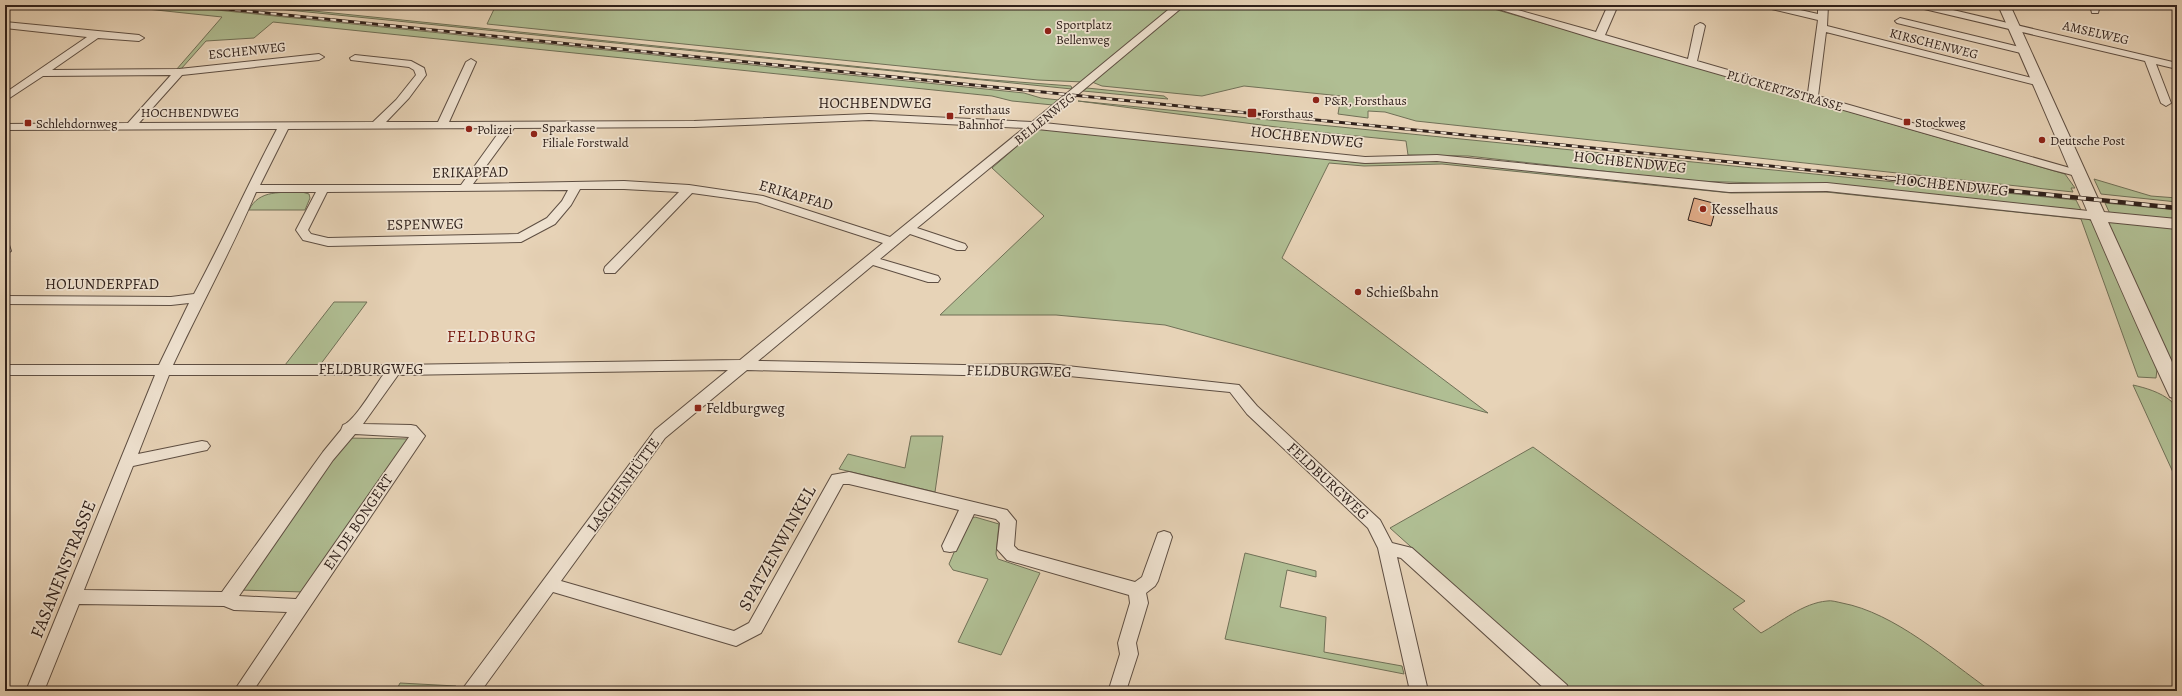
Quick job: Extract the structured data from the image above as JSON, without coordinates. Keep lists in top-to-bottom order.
{
  "streets": {
    "street": [
      "AMSELWEG",
      "KIRSCHENWEG",
      "ESCHENWEG",
      "PLÜCKERTZSTRASSE",
      "HOCHBENDWEG",
      "BELLENWEG",
      "ERIKAPFAD",
      "ESPENWEG",
      "HOLUNDERPFAD",
      "FELDBURGWEG",
      "LASCHENHÜTTE",
      "EN DE BONGERT",
      "SPATZENWINKEL",
      "FASANENSTRASSE"
    ]
  },
  "crossings": [
    ["HOCHBENDWEG", "BELLENWEG"],
    ["BELLENWEG", "ERIKAPFAD"],
    ["BELLENWEG", "LASCHENHÜTTE"],
    ["ERIKAPFAD", "ESPENWEG"],
    ["HOLUNDERPFAD", "FASANENSTRASSE"],
    ["FELDBURGWEG", "LASCHENHÜTTE"],
    ["FELDBURGWEG", "FASANENSTRASSE"],
    ["LASCHENHÜTTE", "SPATZENWINKEL"]
  ],
  "districts": ["FELDBURG"],
  "places": {
    "other": [
      "Sportplatz Bellenweg",
      "P&R, Forsthaus",
      "Polizei",
      "Sparkasse Filiale Forstwald",
      "Deutsche Post",
      "Kesselhaus",
      "Schießbahn"
    ],
    "transit": [
      "Forsthaus",
      "Forsthaus Bahnhof",
      "Stockweg",
      "Schlehdornweg",
      "Feldburgweg"
    ]
  }
}
